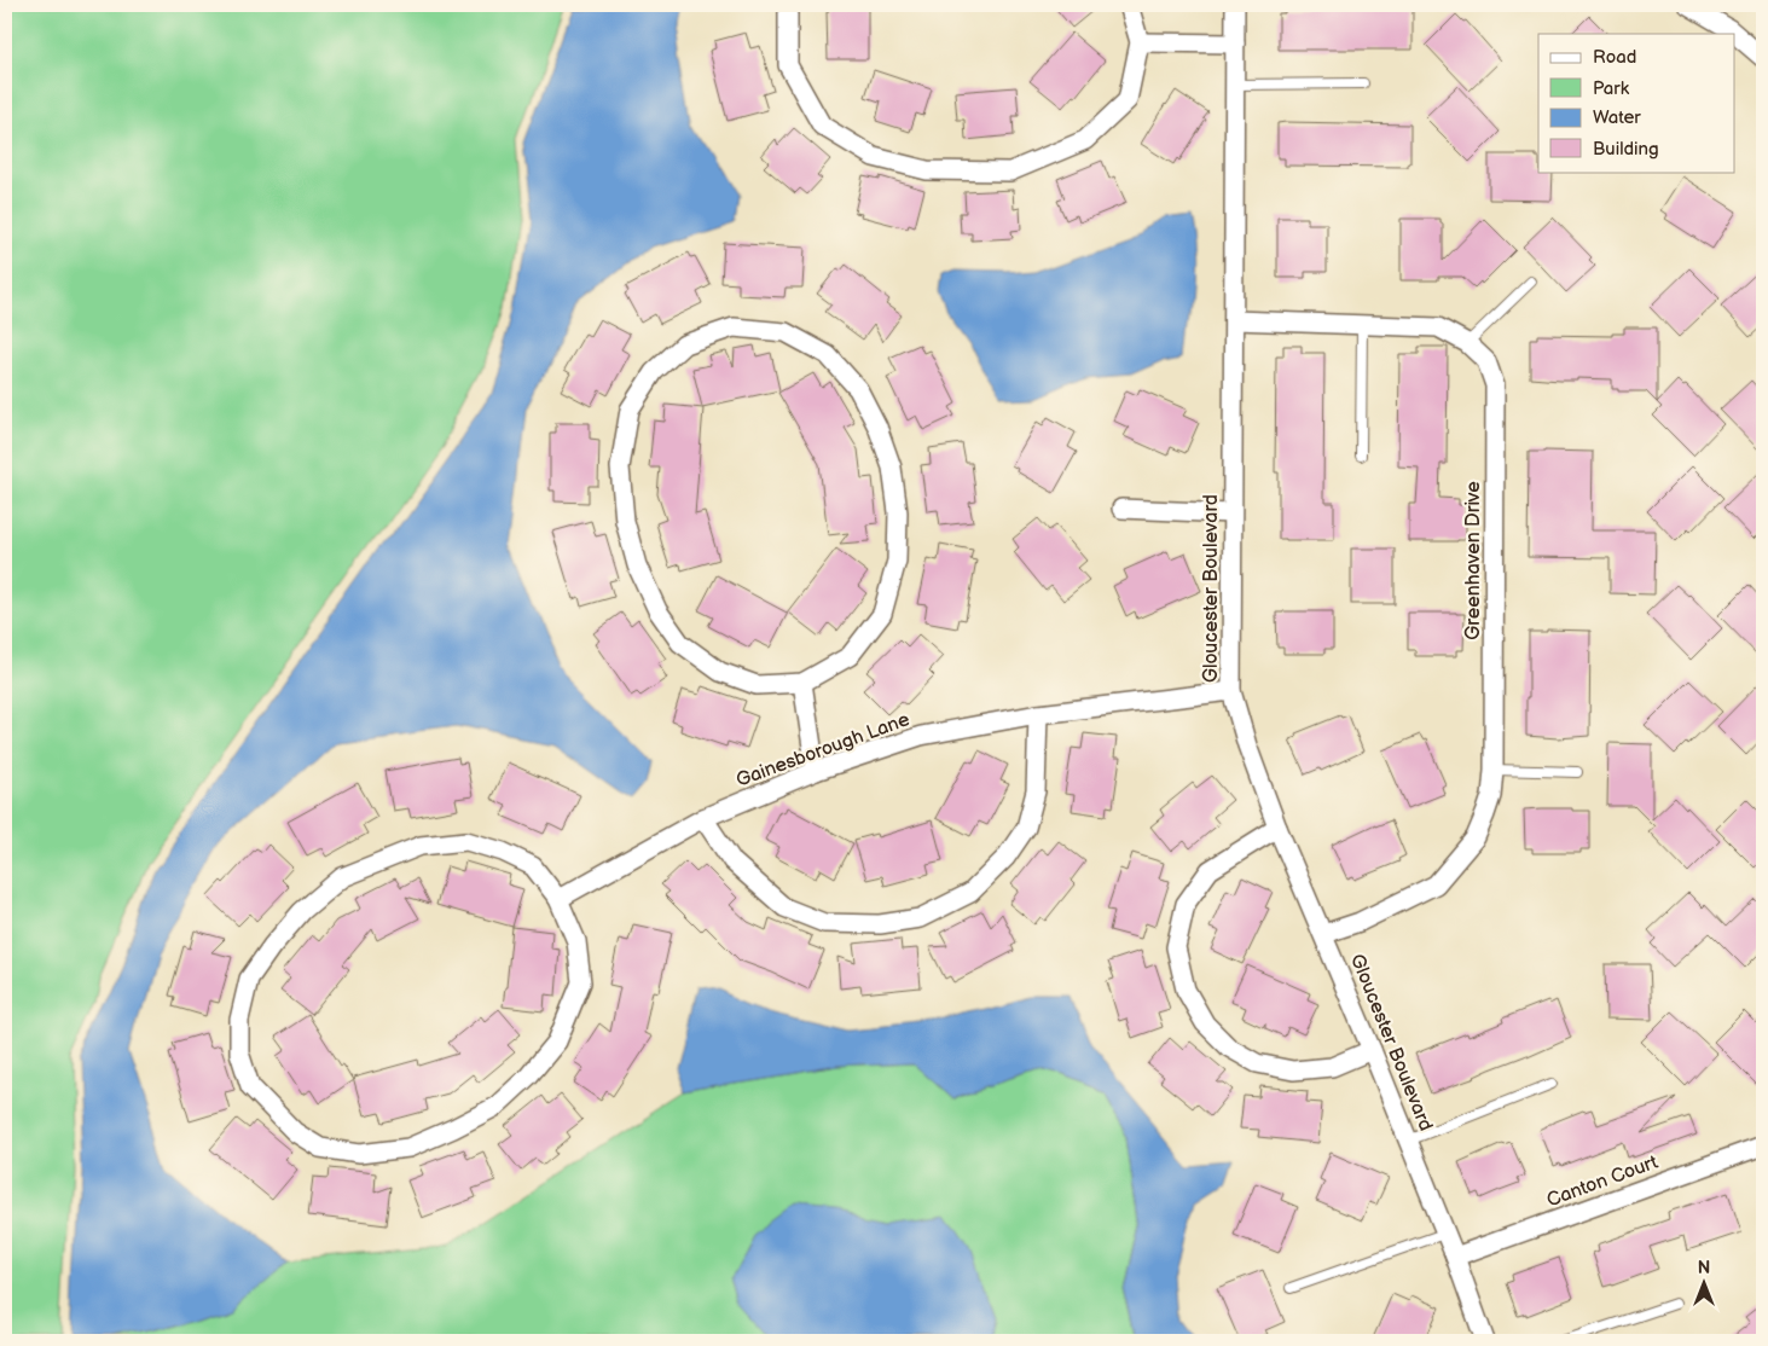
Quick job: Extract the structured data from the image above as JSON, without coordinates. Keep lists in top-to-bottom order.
{
  "streets": {
    "street": [
      "Greenhaven Drive",
      "Gloucester Boulevard",
      "Gainesborough Lane",
      "Canton Court"
    ]
  },
  "crossings": [
    ["Greenhaven Drive", "Gloucester Boulevard"],
    ["Gloucester Boulevard", "Gainesborough Lane"],
    ["Gloucester Boulevard", "Canton Court"]
  ],
  "legend": [
    "Road",
    "Park",
    "Water",
    "Building"
  ],
  "north": "top"
}
